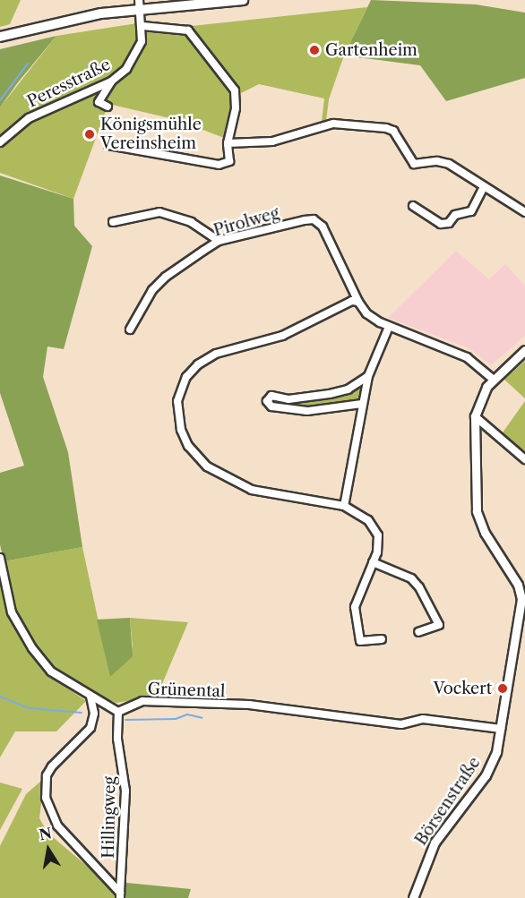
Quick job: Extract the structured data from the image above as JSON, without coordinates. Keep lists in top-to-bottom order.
{
  "streets": {
    "street": [
      "Peresstraße",
      "Pirolweg",
      "Grünental",
      "Börsenstraße",
      "Hillingweg"
    ]
  },
  "crossings": [
    ["Grünental", "Börsenstraße"],
    ["Grünental", "Hillingweg"]
  ],
  "places": ["Gartenheim", "Königsmühle Vereinsheim", "Vockert"],
  "north": "top"
}
